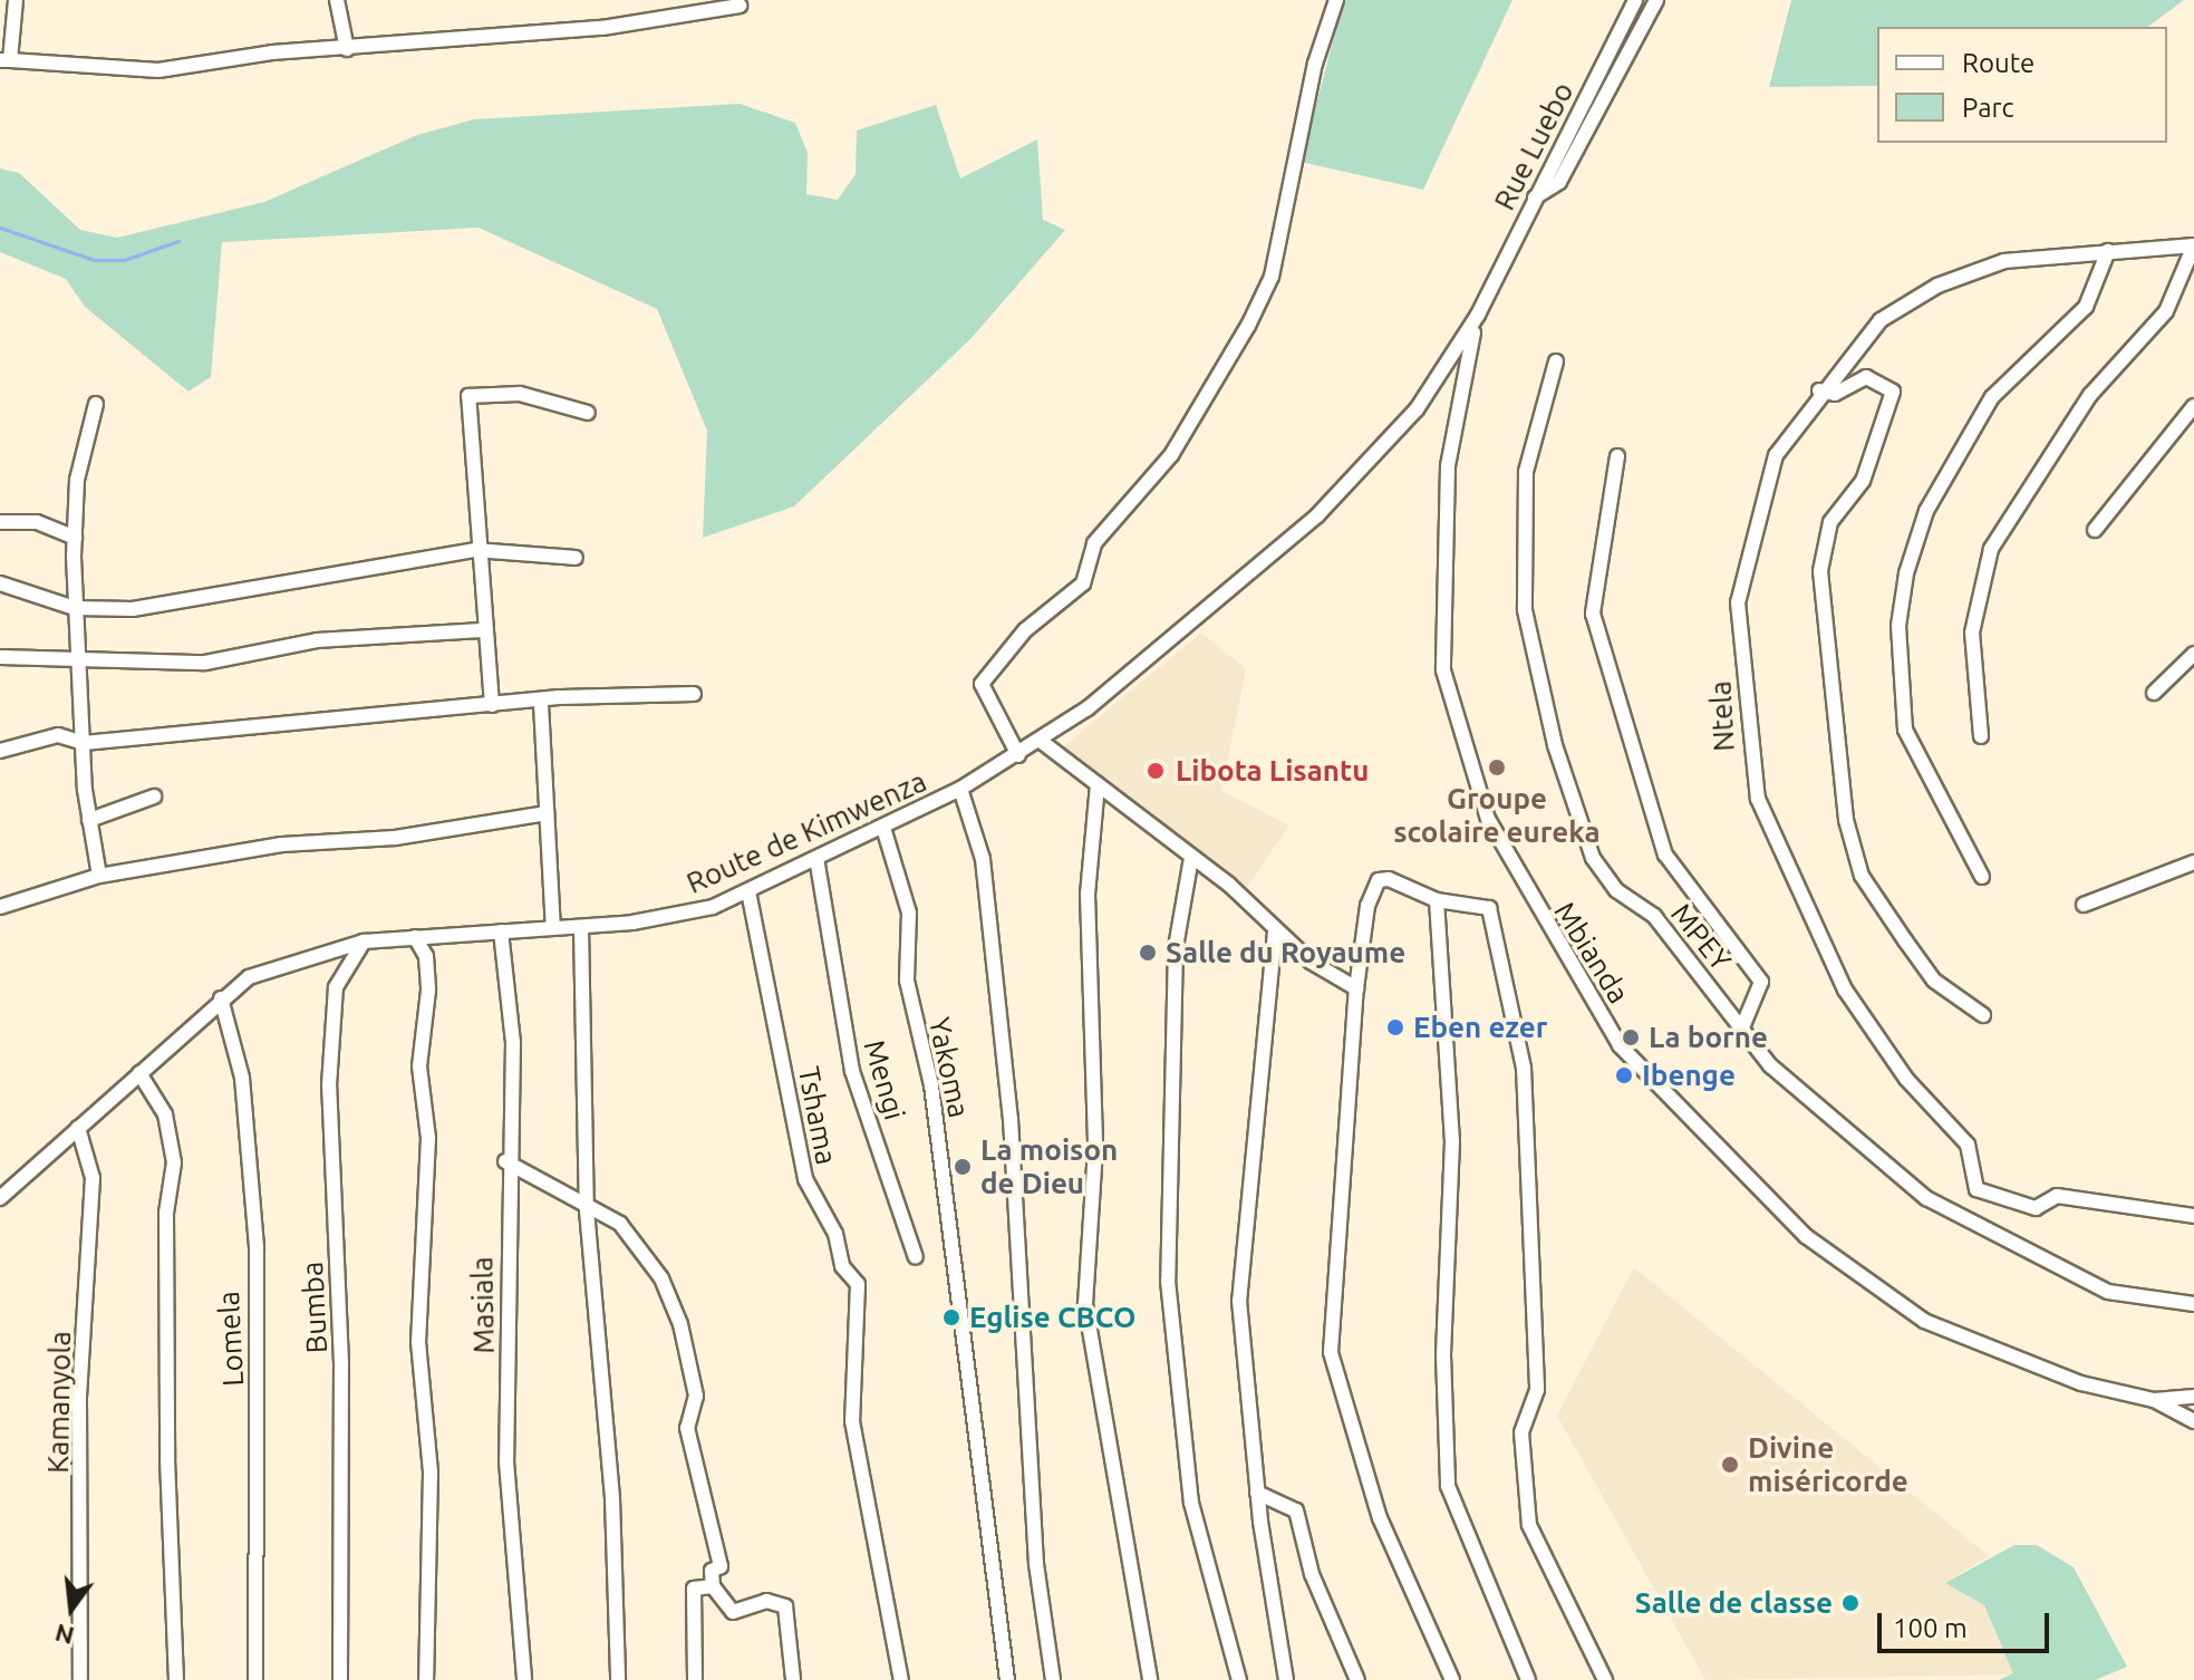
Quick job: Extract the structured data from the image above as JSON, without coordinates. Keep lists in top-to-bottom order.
{
  "streets": {
    "street": [
      "Rue Luebo",
      "Ntela",
      "Route de Kimwenza",
      "MPEY",
      "Mbianda",
      "Yakoma",
      "Mengi",
      "Tshama",
      "Masiala",
      "Bumba",
      "Lomela",
      "Kamanyola"
    ]
  },
  "crossings": [
    ["Rue Luebo", "Route de Kimwenza"],
    ["Rue Luebo", "Mbianda"],
    ["Route de Kimwenza", "Mbianda"],
    ["Route de Kimwenza", "Yakoma"],
    ["Route de Kimwenza", "Mengi"],
    ["Route de Kimwenza", "Tshama"],
    ["Route de Kimwenza", "Masiala"],
    ["Route de Kimwenza", "Bumba"],
    ["Route de Kimwenza", "Lomela"],
    ["Route de Kimwenza", "Kamanyola"]
  ],
  "places": [
    "Groupe scolaire eureka",
    "Libota Lisantu",
    "Salle du Royaume",
    "Eben ezer",
    "La borne",
    "Ibenge",
    "La moison de Dieu",
    "Eglise CBCO",
    "Divine miséricorde",
    "Salle de classe"
  ],
  "legend": ["Route", "Parc"],
  "scale_bar": "100 m",
  "north": "bottom"
}
